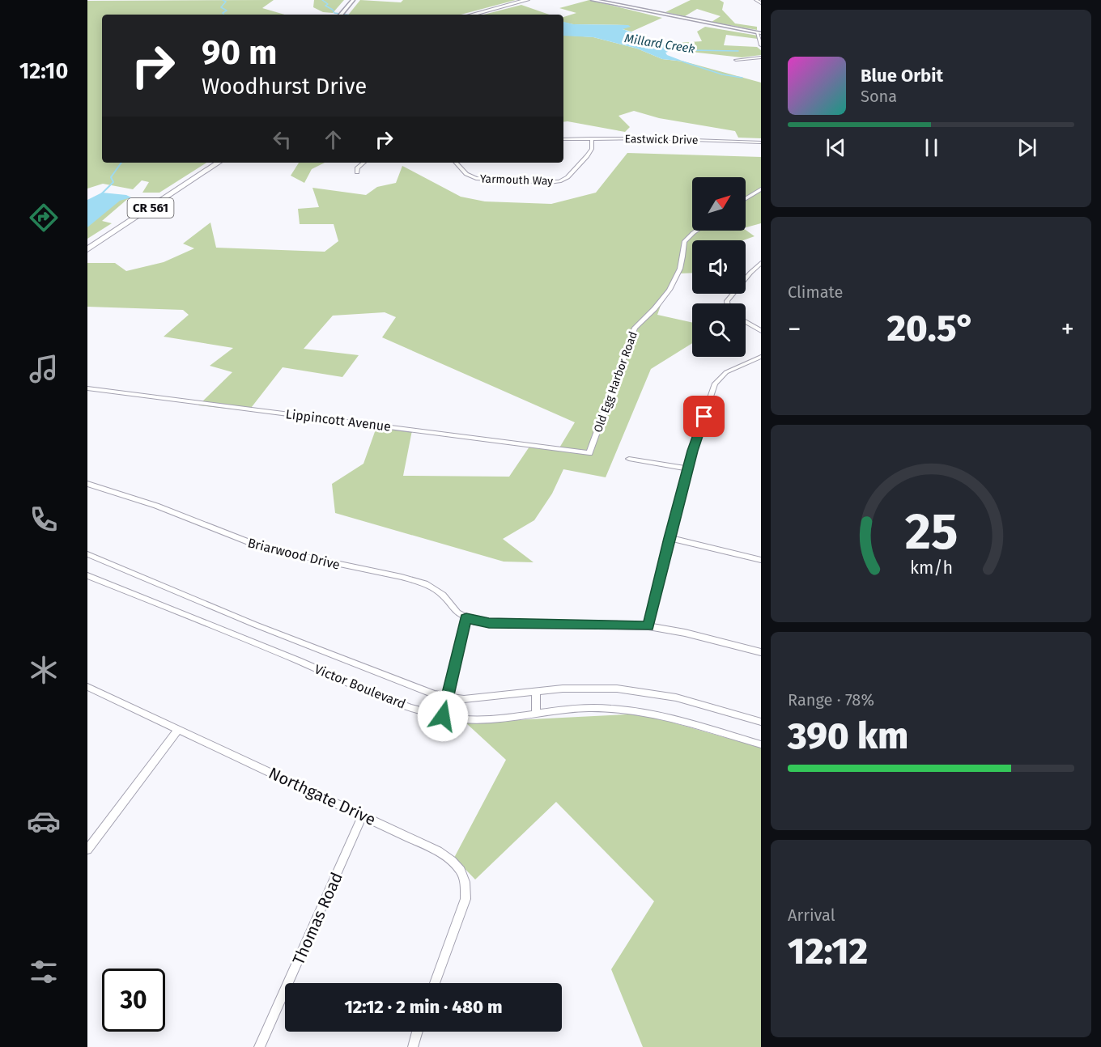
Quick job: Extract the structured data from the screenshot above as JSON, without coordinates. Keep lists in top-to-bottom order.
{
  "streets": {
    "main road": ["CR 561"],
    "street": [
      "Eastwick Drive",
      "Yarmouth Way",
      "Old Egg Harbor Road",
      "Lippincott Avenue",
      "Briarwood Drive",
      "Victor Boulevard",
      "Northgate Drive",
      "Thomas Road"
    ]
  },
  "crossings": [
    ["Eastwick Drive", "Yarmouth Way"],
    ["Old Egg Harbor Road", "Lippincott Avenue"],
    ["Northgate Drive", "Thomas Road"]
  ],
  "water": ["Millard Creek"],
  "north": "top right",
  "page": {
    "tabs": "12:10",
    "turn": ["90 m", "Woodhurst Drive"],
    "song": ["Blue Orbit", "Sona"],
    "tile": [
      "Climate",
      ["Range · 78%", "390 km"],
      ["Arrival", "12:12"]
    ],
    "heat": ["−", "20.5°", "+"],
    "limit": "30",
    "trip": "12:12 · 2 min · 480 m",
    "gauge": ["25", "km/h"]
  }
}
